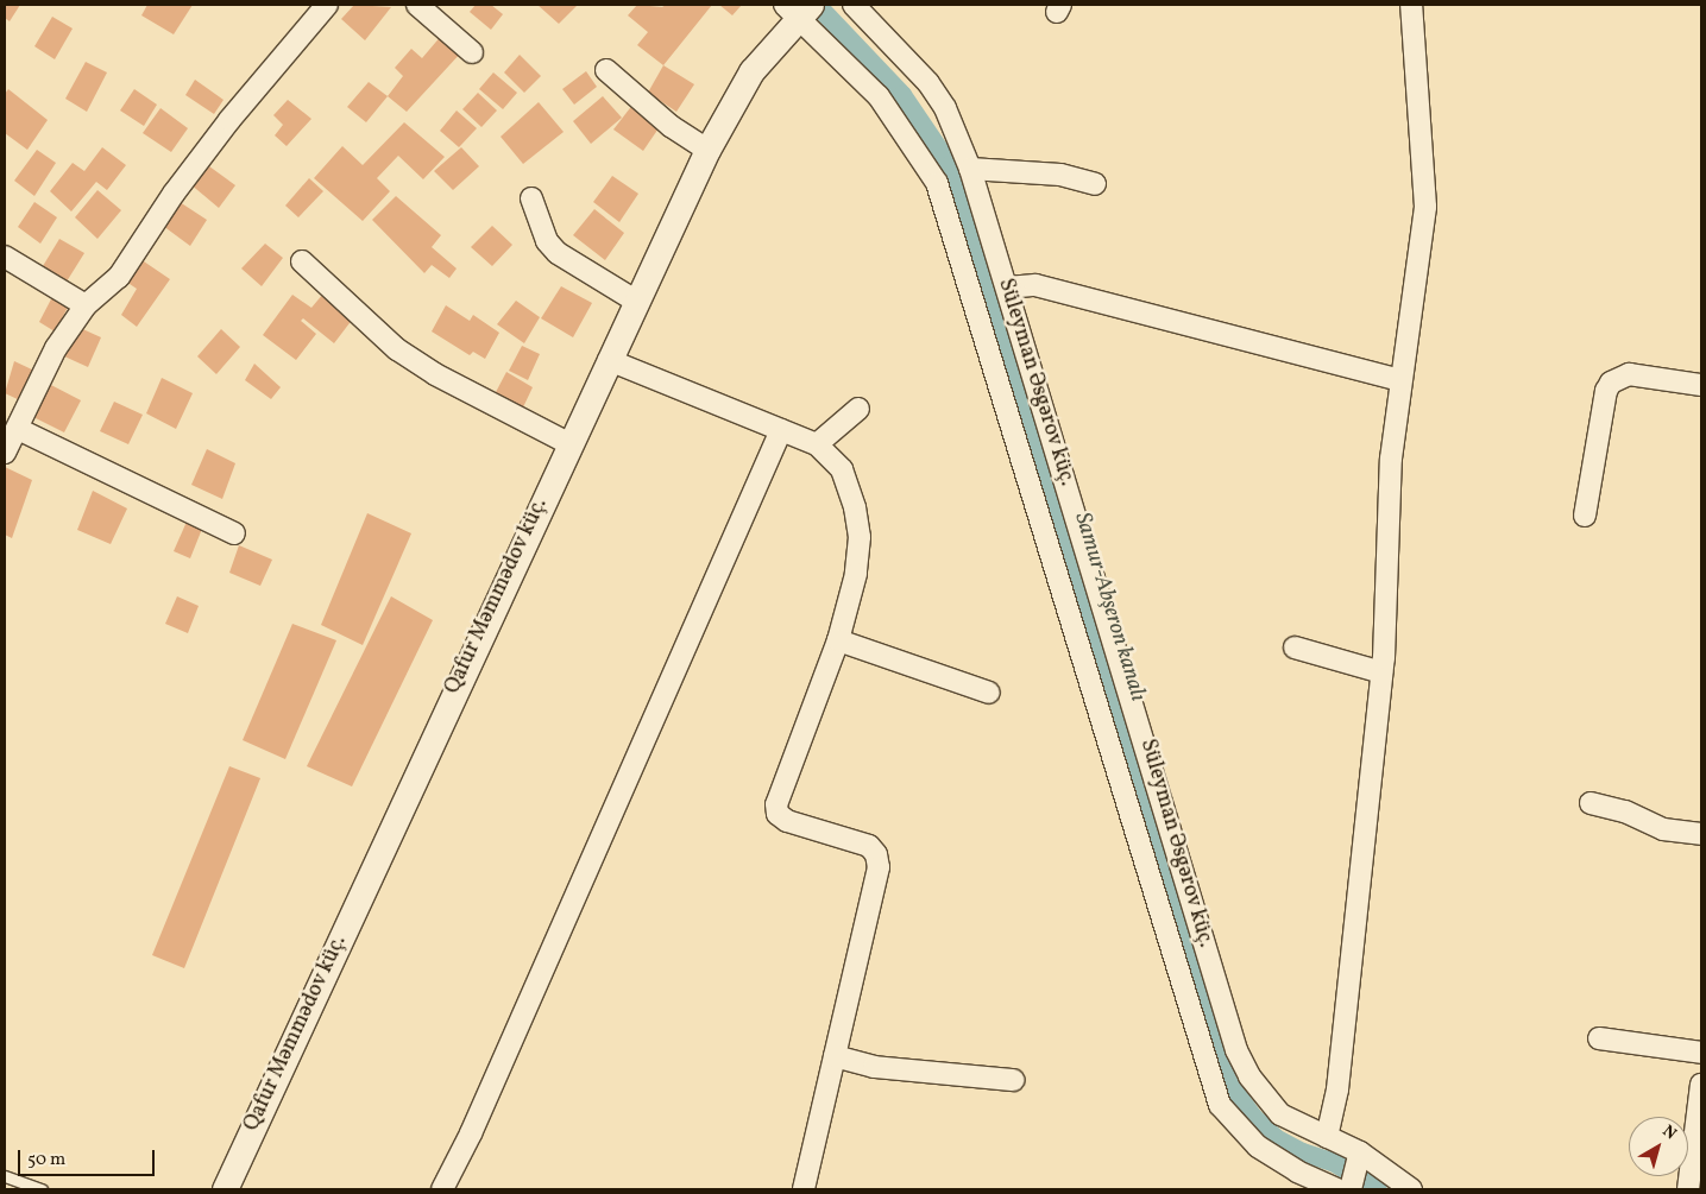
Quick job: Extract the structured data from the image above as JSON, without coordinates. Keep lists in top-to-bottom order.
{
  "streets": {
    "street": ["Süleyman Əsgərov küç.", "Qafur Məmmədov küç."]
  },
  "crossings": [
    ["Süleyman Əsgərov küç.", "Qafur Məmmədov küç."]
  ],
  "water": ["Samur-Abşeron kanalı"],
  "scale_bar": "50 m",
  "north": "top right"
}
